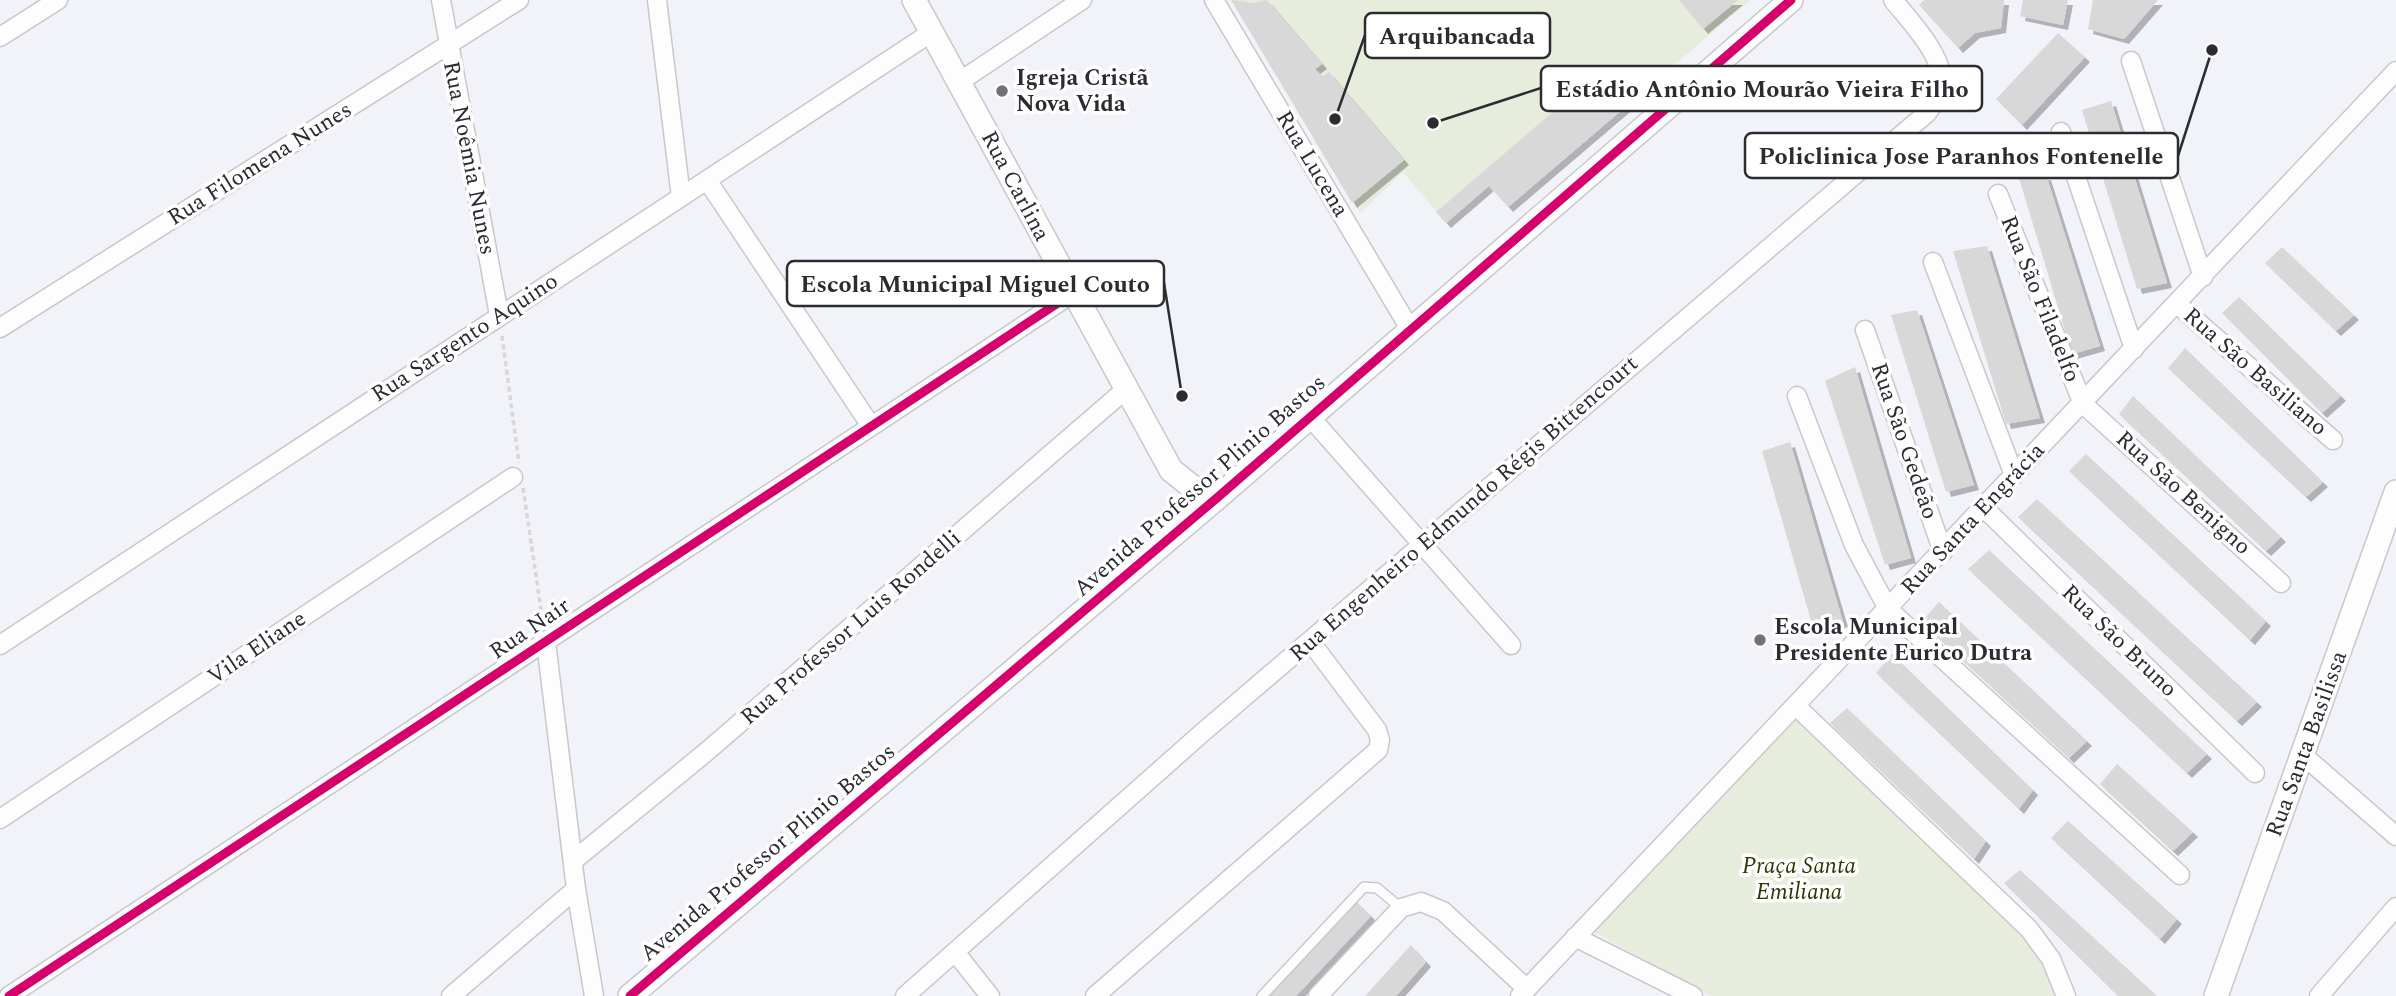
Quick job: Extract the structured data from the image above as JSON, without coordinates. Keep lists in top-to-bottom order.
{
  "streets": {
    "street": [
      "Rua Noêmia Nunes",
      "Rua Filomena Nunes",
      "Rua Lucena",
      "Rua Carlina",
      "Rua São Filadelfo",
      "Rua Sargento Aquino",
      "Rua São Basiliano",
      "Rua São Gedeão",
      "Avenida Professor Plinio Bastos",
      "Rua São Benigno",
      "Rua Engenheiro Edmundo Régis Bittencourt",
      "Rua Santa Engrácia",
      "Rua Professor Luis Rondelli",
      "Rua Nair",
      "Rua São Bruno",
      "Vila Eliane",
      "Rua Santa Basilissa"
    ]
  },
  "crossings": [
    ["Rua Noêmia Nunes", "Rua Filomena Nunes"],
    ["Rua Noêmia Nunes", "Rua Sargento Aquino"],
    ["Rua Lucena", "Avenida Professor Plinio Bastos"],
    ["Rua Carlina", "Rua Sargento Aquino"],
    ["Rua Carlina", "Avenida Professor Plinio Bastos"],
    ["Rua Carlina", "Rua Professor Luis Rondelli"],
    ["Rua Carlina", "Rua Nair"],
    ["Rua São Filadelfo", "Rua São Benigno"],
    ["Rua São Filadelfo", "Rua Santa Engrácia"],
    ["Rua São Basiliano", "Rua Santa Engrácia"],
    ["Rua São Gedeão", "Rua Santa Engrácia"],
    ["Rua São Benigno", "Rua Santa Engrácia"],
    ["Rua Santa Engrácia", "Rua São Bruno"]
  ],
  "parks": ["Praça Santa Emiliana"],
  "places": [
    "Policlinica Jose Paranhos Fontenelle",
    "Igreja Cristã Nova Vida",
    "Arquibancada",
    "Estádio Antônio Mourão Vieira Filho",
    "Escola Municipal Miguel Couto",
    "Escola Municipal Presidente Eurico Dutra"
  ]
}
